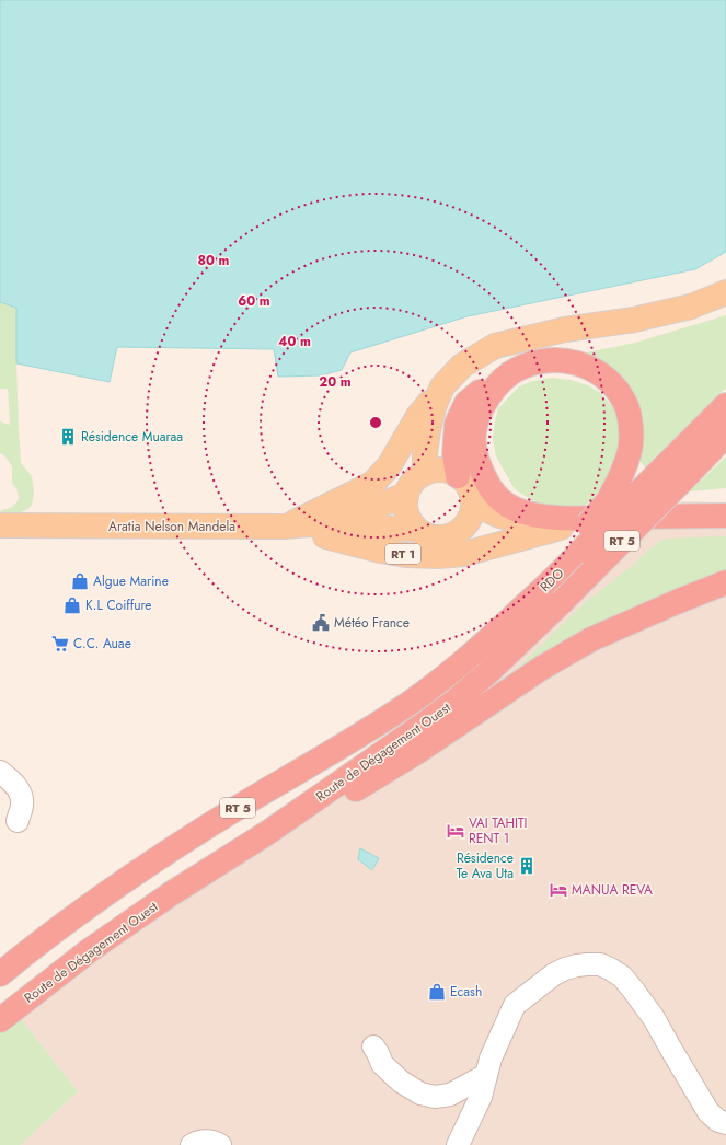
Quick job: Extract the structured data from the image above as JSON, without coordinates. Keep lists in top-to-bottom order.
{
  "streets": {
    "highway": ["RT 5", "Route de Dégagement Ouest"],
    "main road": ["Aratia Nelson Mandela", "RT 1"]
  },
  "crossings": [
    ["Aratia Nelson Mandela", "RT 1"],
    ["RT 1", "Route de Dégagement Ouest"]
  ],
  "places": {
    "building": ["Résidence Muaraa", "Résidence Te Ava Uta"],
    "shop": ["Algue Marine", "K.L Coiffure", "Ecash"],
    "public building": ["Météo France"],
    "supermarket": ["C.C. Auae"],
    "hotel": ["VAI TAHITI RENT 1", "MANUA REVA"]
  },
  "rings": [
    "80 m",
    "60 m",
    "40 m",
    "20 m"
  ]
}
